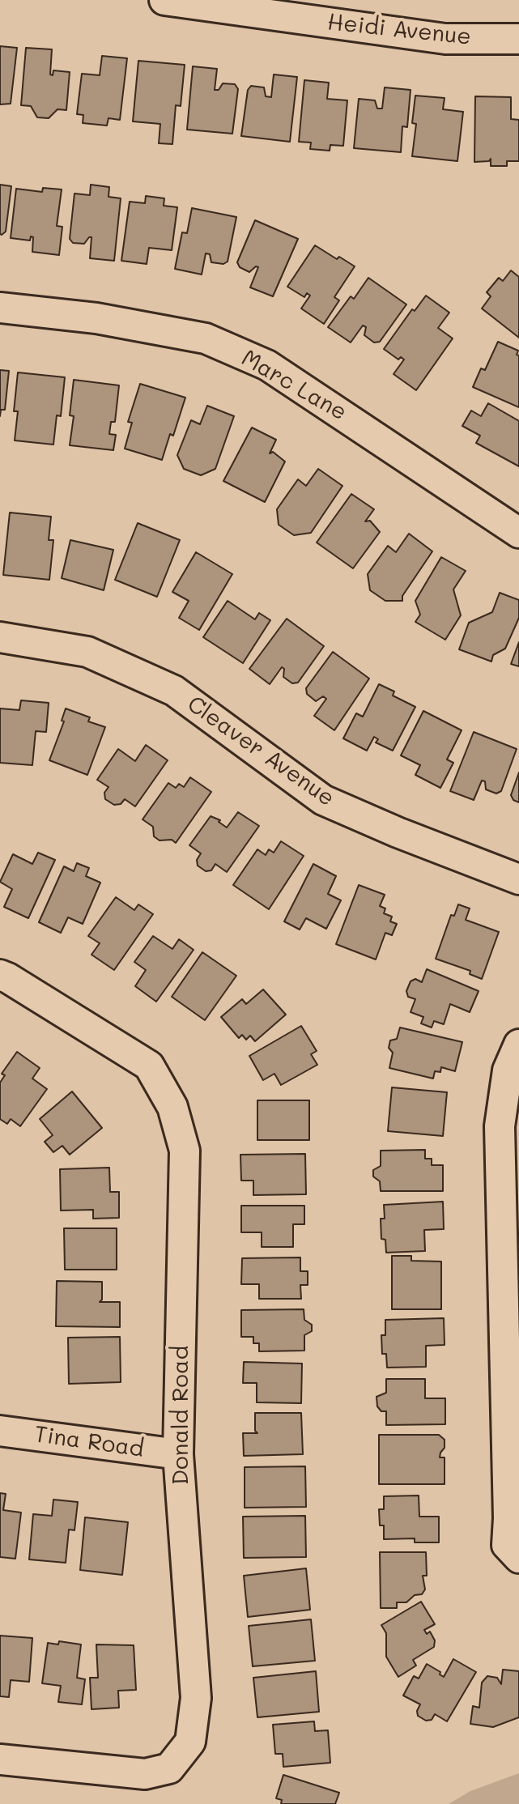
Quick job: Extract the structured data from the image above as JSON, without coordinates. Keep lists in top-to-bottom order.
{
  "streets": {
    "street": [
      "Heidi Avenue",
      "Marc Lane",
      "Cleaver Avenue",
      "Donald Road",
      "Tina Road"
    ]
  },
  "crossings": [
    ["Donald Road", "Tina Road"]
  ]
}
